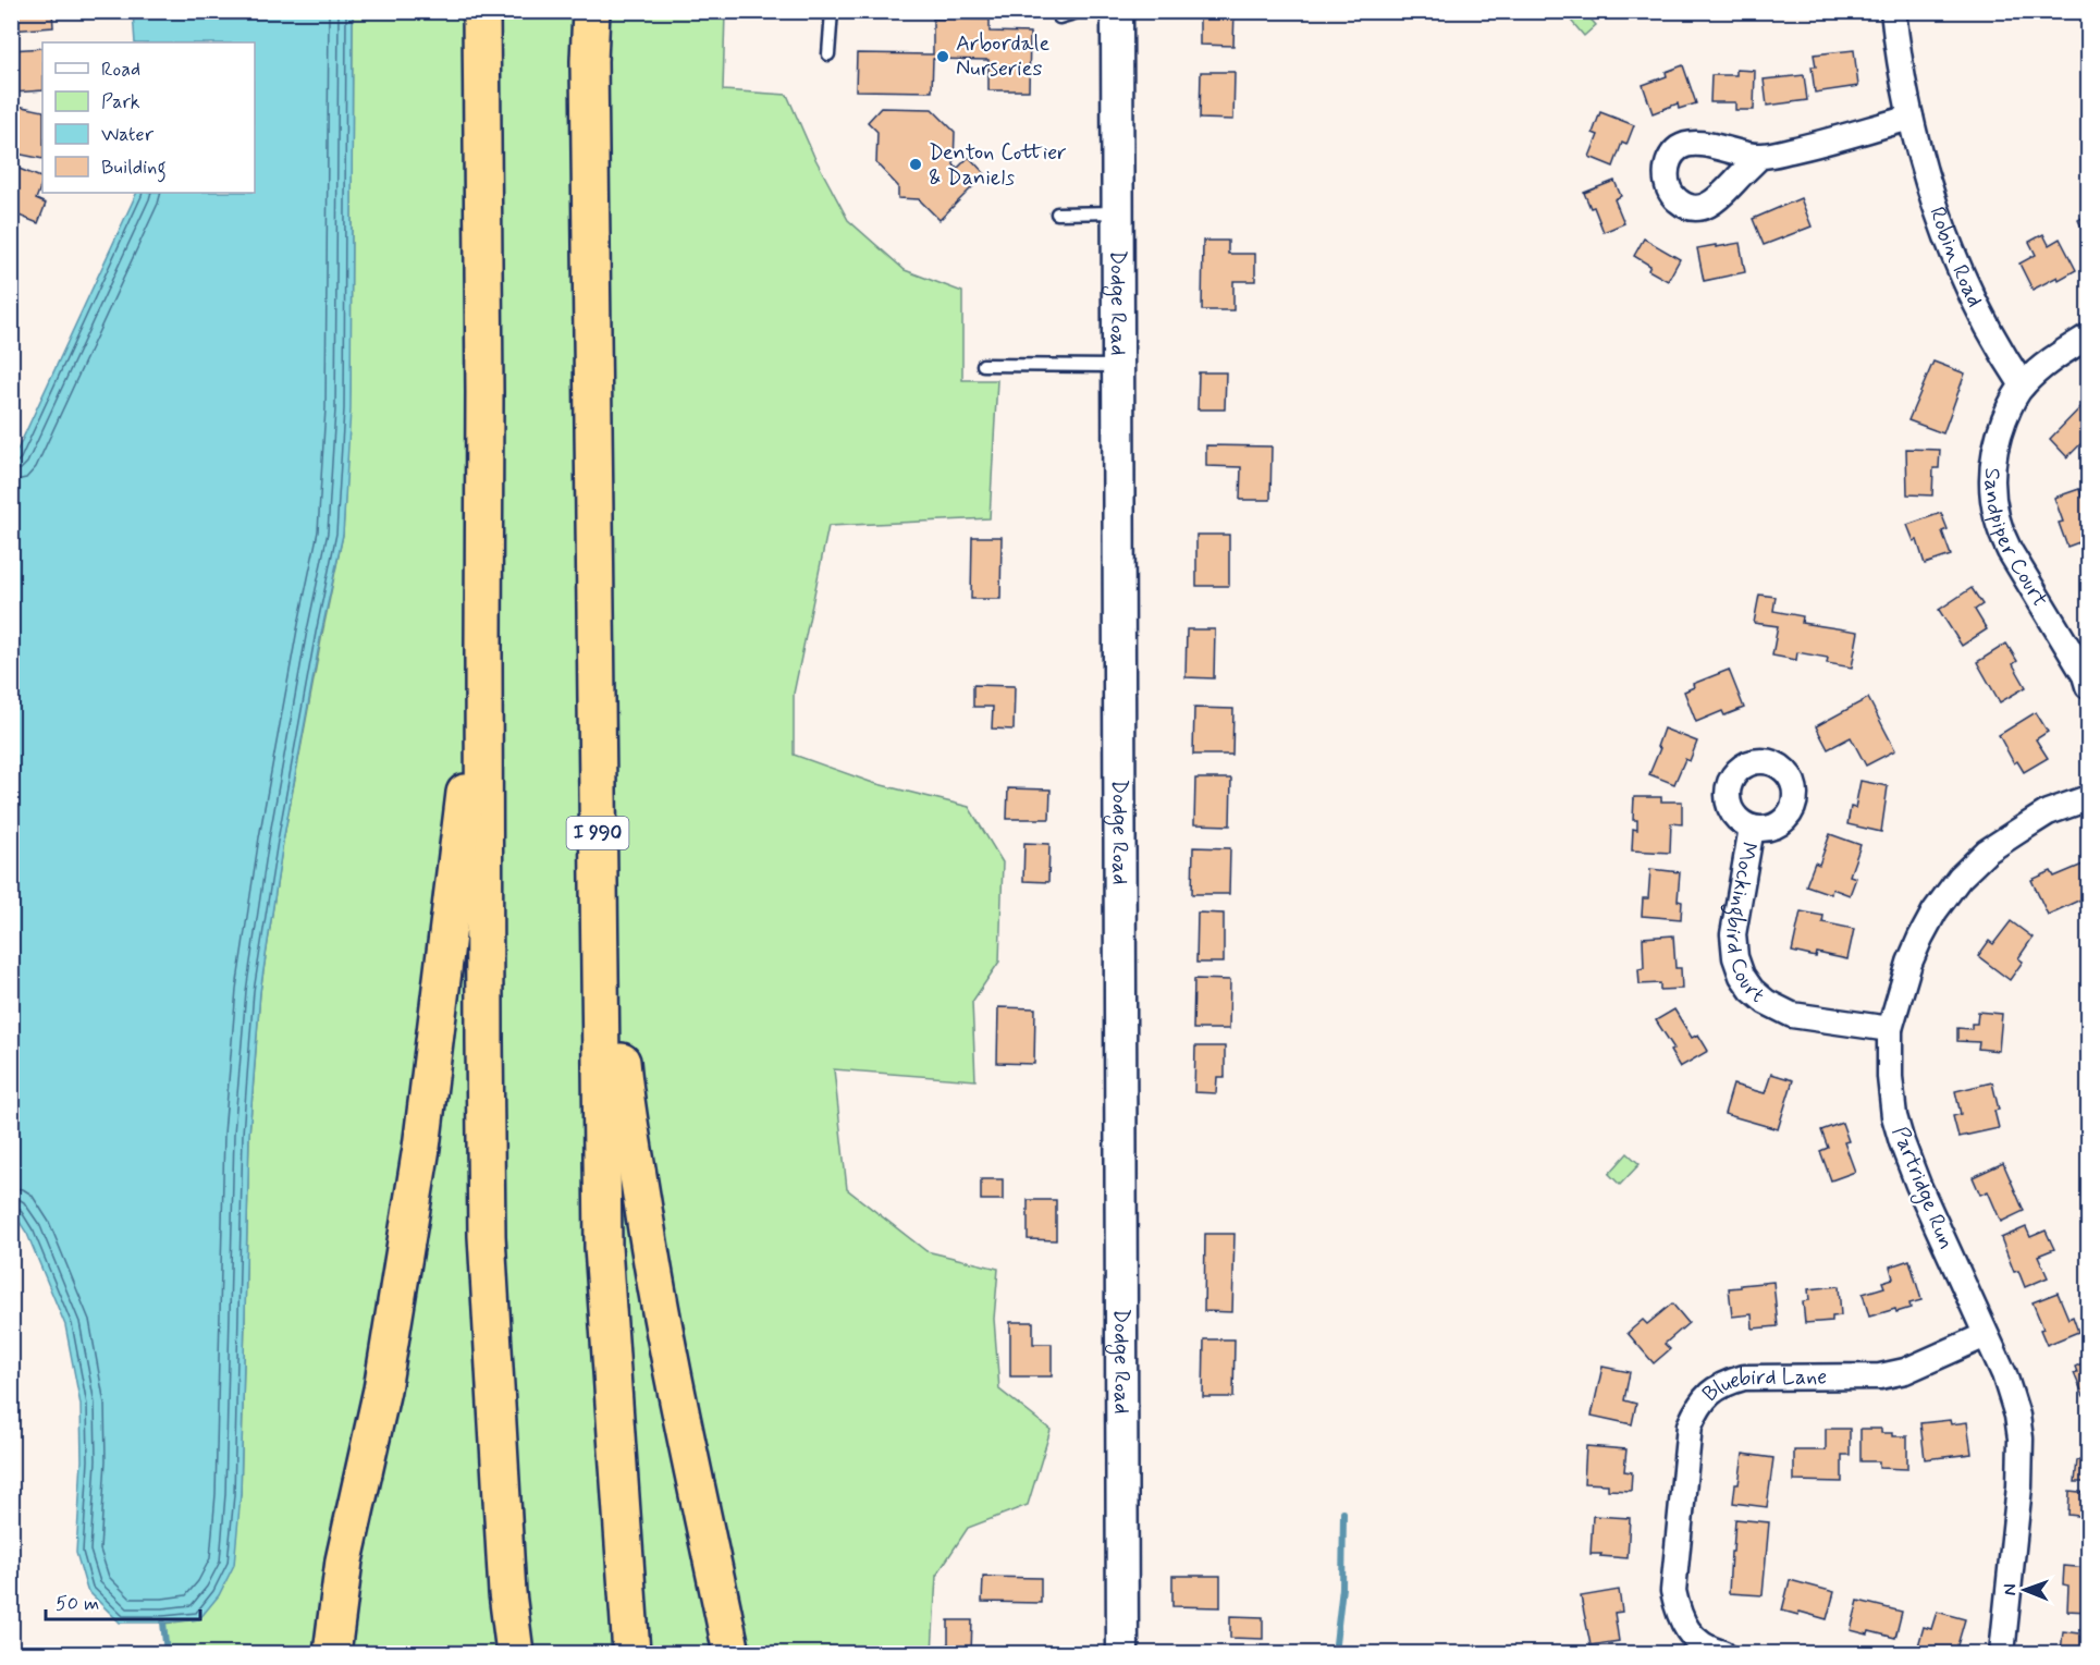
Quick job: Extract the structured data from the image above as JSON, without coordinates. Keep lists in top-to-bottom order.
{
  "streets": {
    "highway": ["I 990"],
    "street": [
      "Robin Road",
      "Dodge Road",
      "Sandpiper Court",
      "Mockingbird Court",
      "Partridge Run",
      "Bluebird Lane"
    ]
  },
  "crossings": [
    ["Robin Road", "Sandpiper Court"],
    ["Mockingbird Court", "Partridge Run"],
    ["Partridge Run", "Bluebird Lane"]
  ],
  "places": ["Arbordale Nurseries", "Denton Cottier & Daniels"],
  "legend": [
    "Road",
    "Park",
    "Water",
    "Building"
  ],
  "scale_bar": "50 m",
  "north": "left"
}
